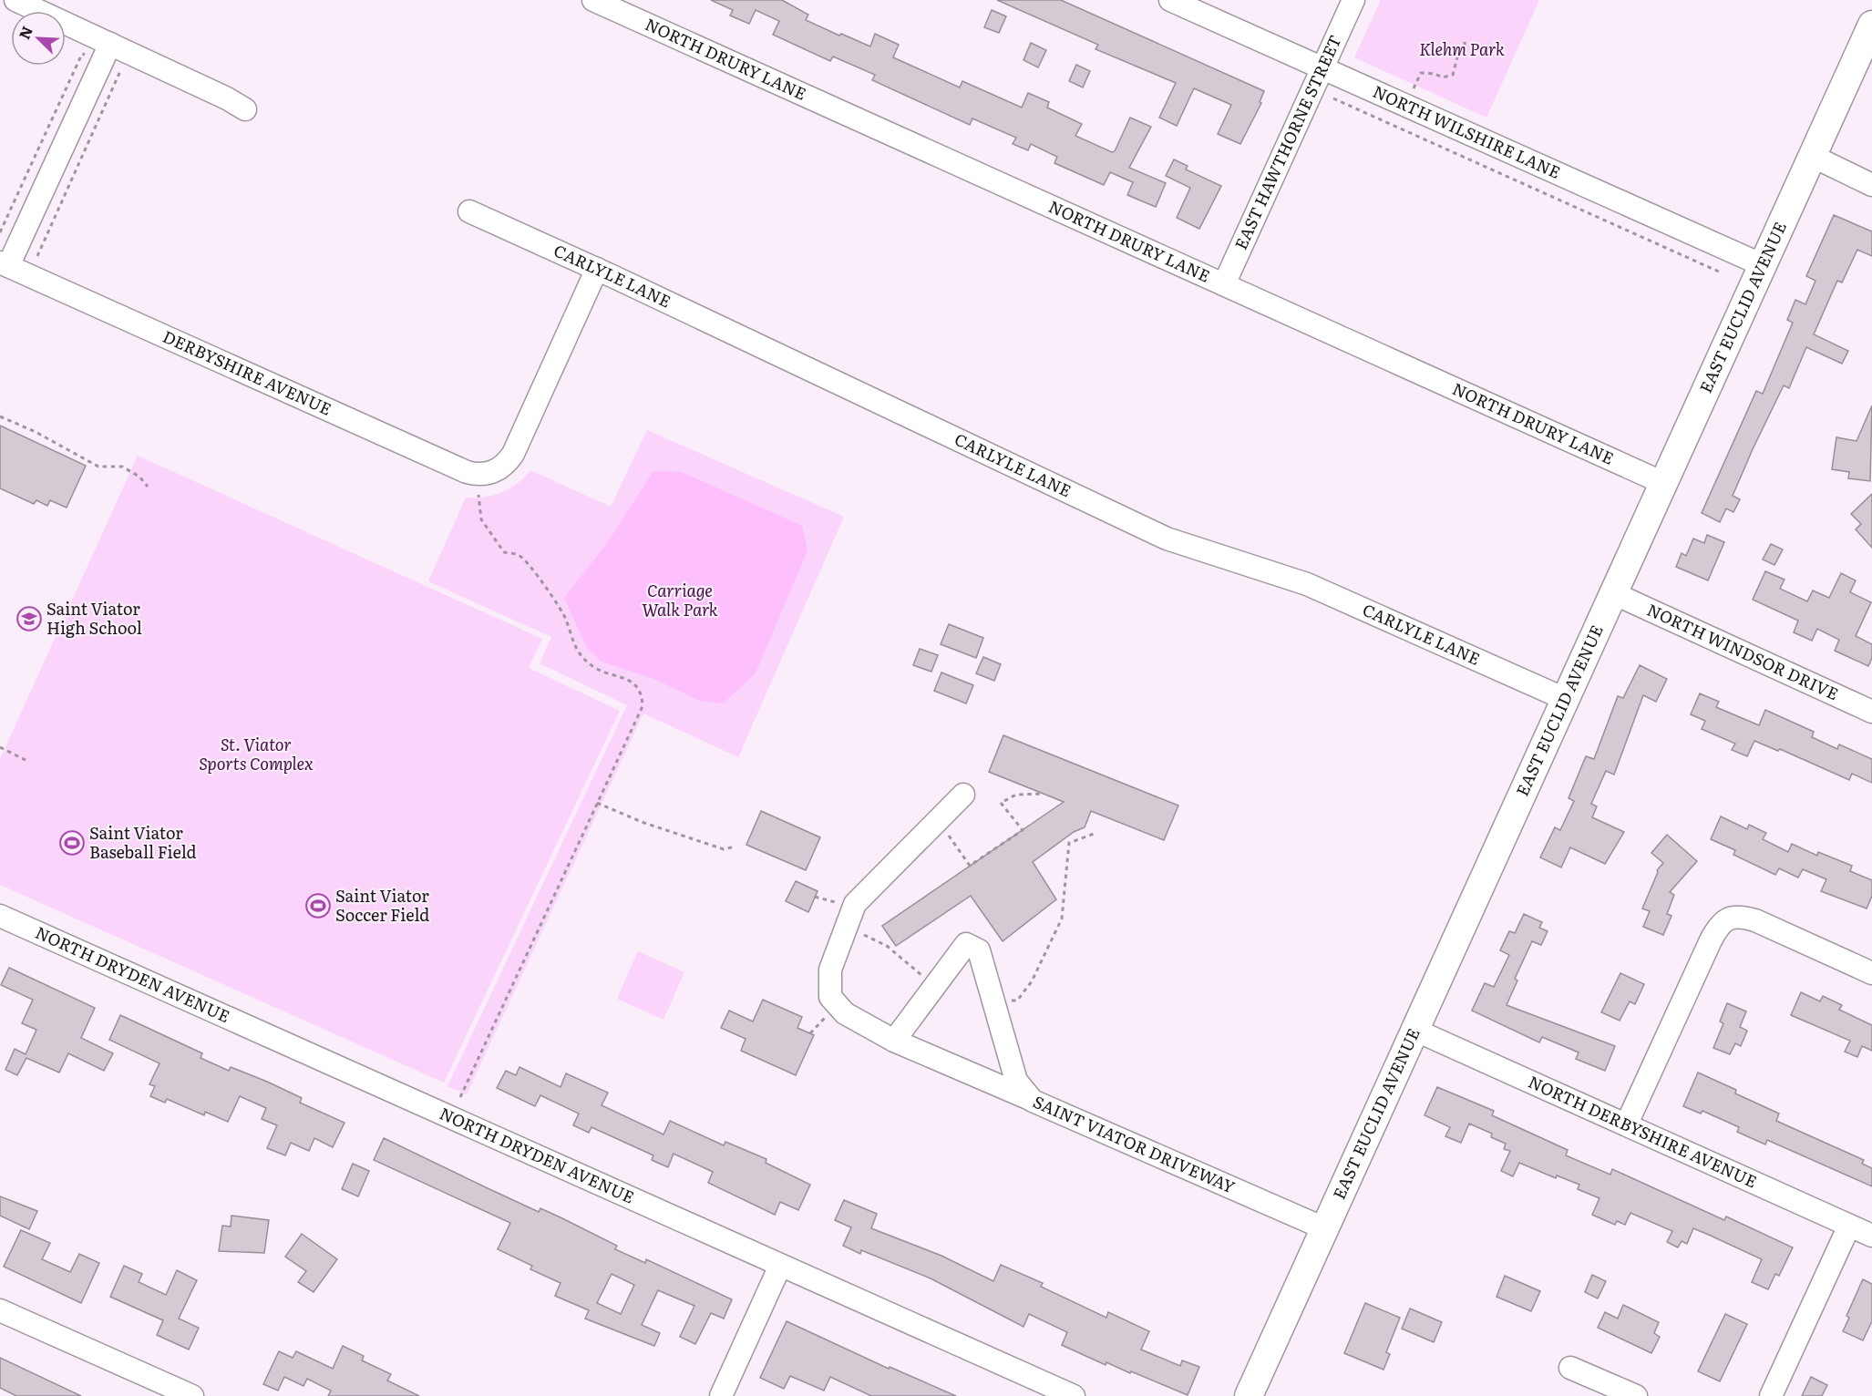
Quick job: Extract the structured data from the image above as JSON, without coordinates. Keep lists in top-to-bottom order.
{
  "streets": {
    "main road": ["EAST EUCLID AVENUE"],
    "street": [
      "NORTH DRURY LANE",
      "NORTH WILSHIRE LANE",
      "EAST HAWTHORNE STREET",
      "CARLYLE LANE",
      "DERBYSHIRE AVENUE",
      "NORTH WINDSOR DRIVE",
      "NORTH DRYDEN AVENUE",
      "NORTH DERBYSHIRE AVENUE",
      "SAINT VIATOR DRIVEWAY"
    ]
  },
  "crossings": [
    ["NORTH DRURY LANE", "EAST HAWTHORNE STREET"],
    ["NORTH DRURY LANE", "EAST EUCLID AVENUE"],
    ["NORTH WILSHIRE LANE", "EAST HAWTHORNE STREET"],
    ["NORTH WILSHIRE LANE", "EAST EUCLID AVENUE"],
    ["CARLYLE LANE", "EAST EUCLID AVENUE"],
    ["CARLYLE LANE", "DERBYSHIRE AVENUE"],
    ["EAST EUCLID AVENUE", "NORTH WINDSOR DRIVE"],
    ["EAST EUCLID AVENUE", "NORTH DERBYSHIRE AVENUE"],
    ["EAST EUCLID AVENUE", "SAINT VIATOR DRIVEWAY"]
  ],
  "parks": ["Klehm Park", "Carriage Walk Park", "St. Viator Sports Complex"],
  "places": {
    "school or university": ["Saint Viator High School"],
    "sports": ["Saint Viator Baseball Field", "Saint Viator Soccer Field"]
  },
  "north": "top left"
}
